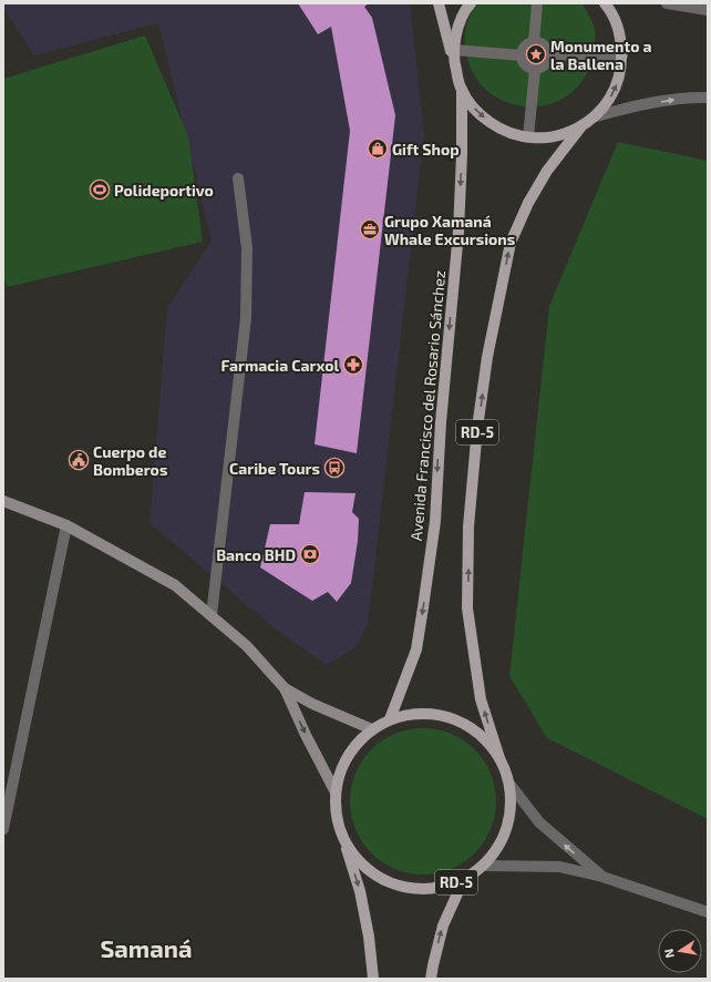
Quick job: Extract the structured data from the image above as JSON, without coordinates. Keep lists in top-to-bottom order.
{
  "streets": {
    "main road": ["Avenida Francisco del Rosario Sánchez", "RD-5"]
  },
  "crossings": [
    ["Avenida Francisco del Rosario Sánchez", "RD-5"]
  ],
  "districts": ["Samaná"],
  "places": {
    "place": ["Monumento a la Ballena"],
    "shop": ["Gift Shop"],
    "sports": ["Polideportivo"],
    "office": ["Grupo Xamaná Whale Excursions"],
    "pharmacy": ["Farmacia Carxol"],
    "public building": ["Cuerpo de Bomberos"],
    "bus stop": ["Caribe Tours"],
    "bank": ["Banco BHD"]
  },
  "north": "left"
}
